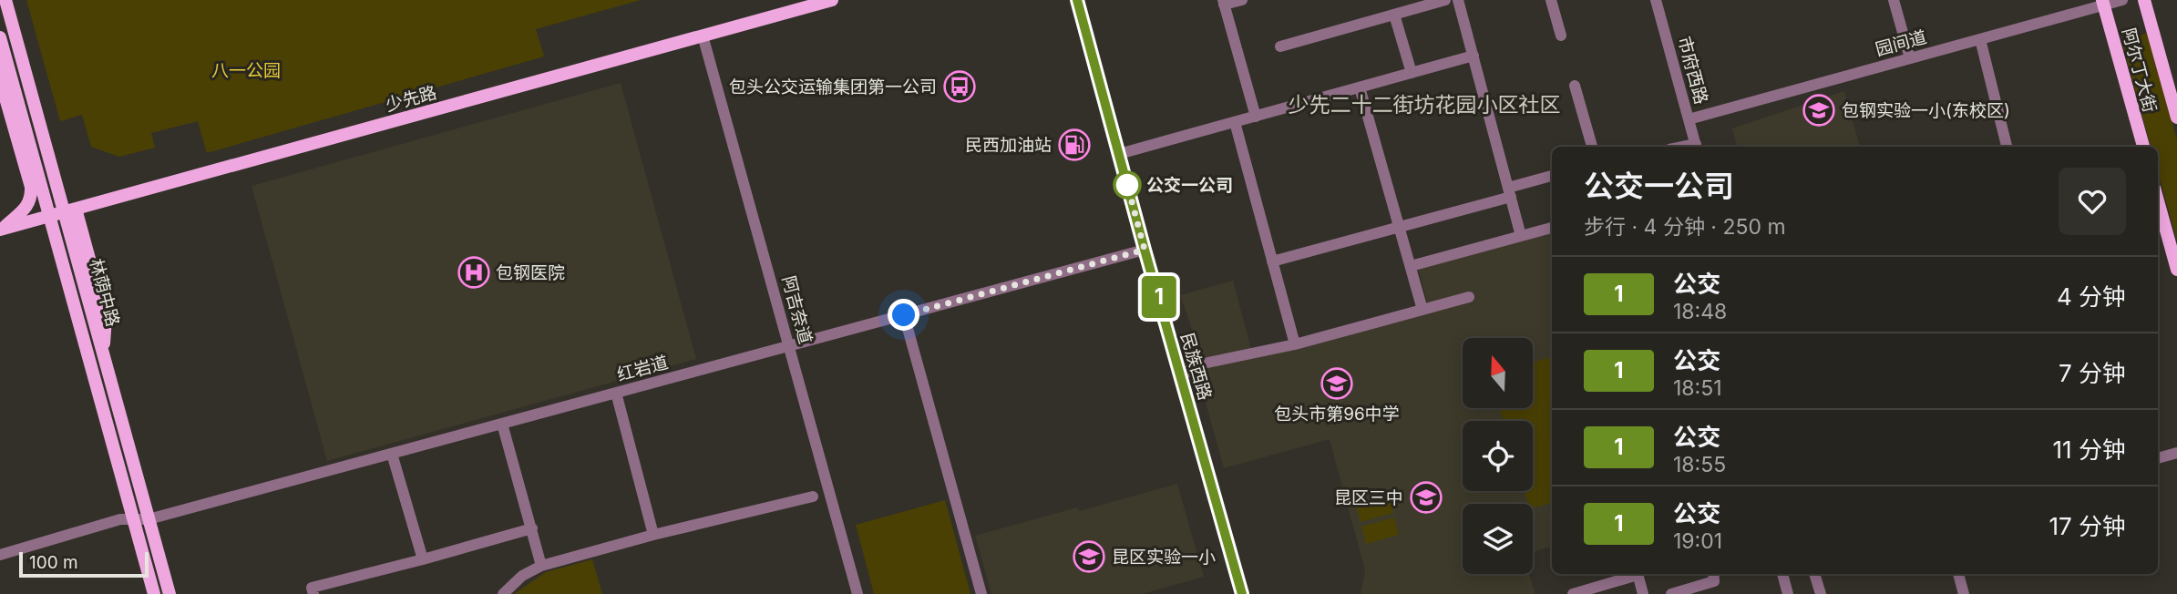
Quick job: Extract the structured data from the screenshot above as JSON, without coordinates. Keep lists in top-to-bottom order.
{
  "streets": {
    "main road": [
      "阿尔丁大街",
      "少先路",
      "林荫中路",
      "民族西路"
    ],
    "street": [
      "园间道",
      "市府西路",
      "阿吉奈道",
      "红岩道"
    ]
  },
  "crossings": [
    ["园间道", "市府西路"],
    ["园间道", "阿尔丁大街"],
    ["少先路", "林荫中路"],
    ["少先路", "阿吉奈道"],
    ["林荫中路", "红岩道"],
    ["阿吉奈道", "红岩道"],
    ["民族西路", "红岩道"]
  ],
  "districts": ["少先二十二街坊花园小区社区"],
  "parks": ["八一公园"],
  "places": {
    "bus stop": ["包头公交运输集团第一公司"],
    "school or university": [
      "包钢实验一小(东校区)",
      "包头市第96中学",
      "昆区三中",
      "昆区实验一小"
    ],
    "fuel station": ["民西加油站"],
    "other": ["公交一公司"],
    "hospital": ["包钢医院"]
  },
  "lines": ["bus line 1"],
  "scale_bar": "100 m",
  "north": "top",
  "page": {
    "on_map": "1",
    "heading": ["公交一公司", "步行 · 4 分钟 · 250 m"],
    "list": [
      {
        "mark": "1",
        "name": "公交",
        "note": "18:48",
        "value": "4 分钟"
      },
      {
        "mark": "1",
        "name": "公交",
        "note": "18:51",
        "value": "7 分钟"
      },
      {
        "mark": "1",
        "name": "公交",
        "note": "18:55",
        "value": "11 分钟"
      },
      {
        "mark": "1",
        "name": "公交",
        "note": "19:01",
        "value": "17 分钟"
      }
    ],
    "scale": "100 m"
  }
}
